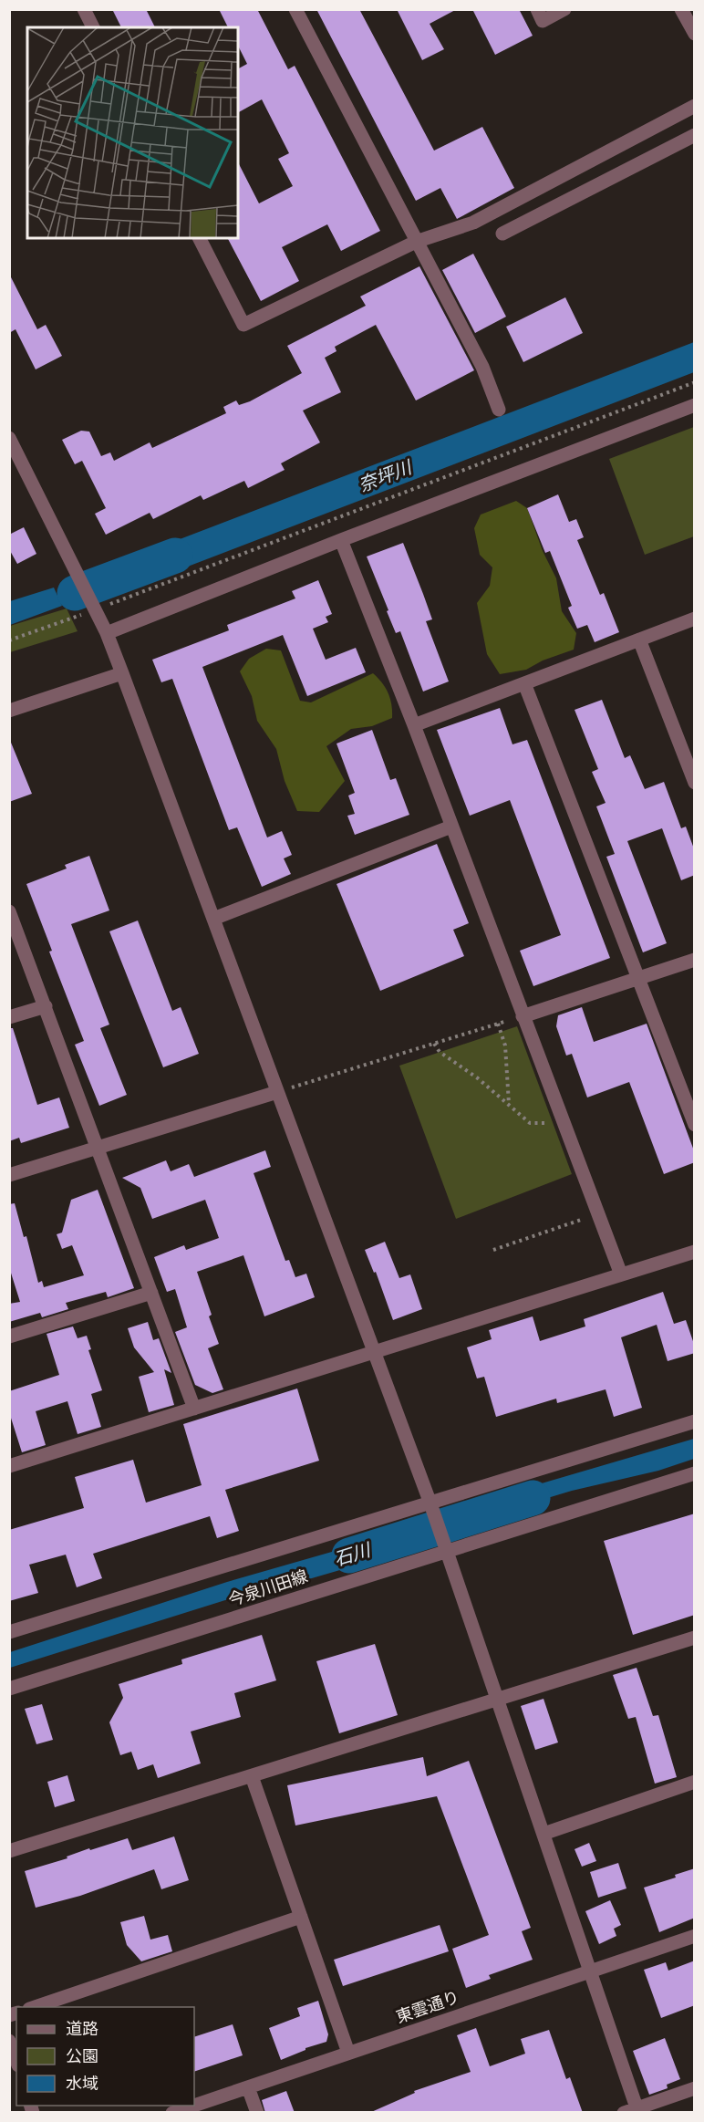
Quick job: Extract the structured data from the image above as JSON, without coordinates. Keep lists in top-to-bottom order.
{
  "streets": {
    "street": ["今泉川田線", "東雲通り"]
  },
  "water": ["奈坪川", "石川"],
  "legend": ["道路", "公園", "水域"]
}
